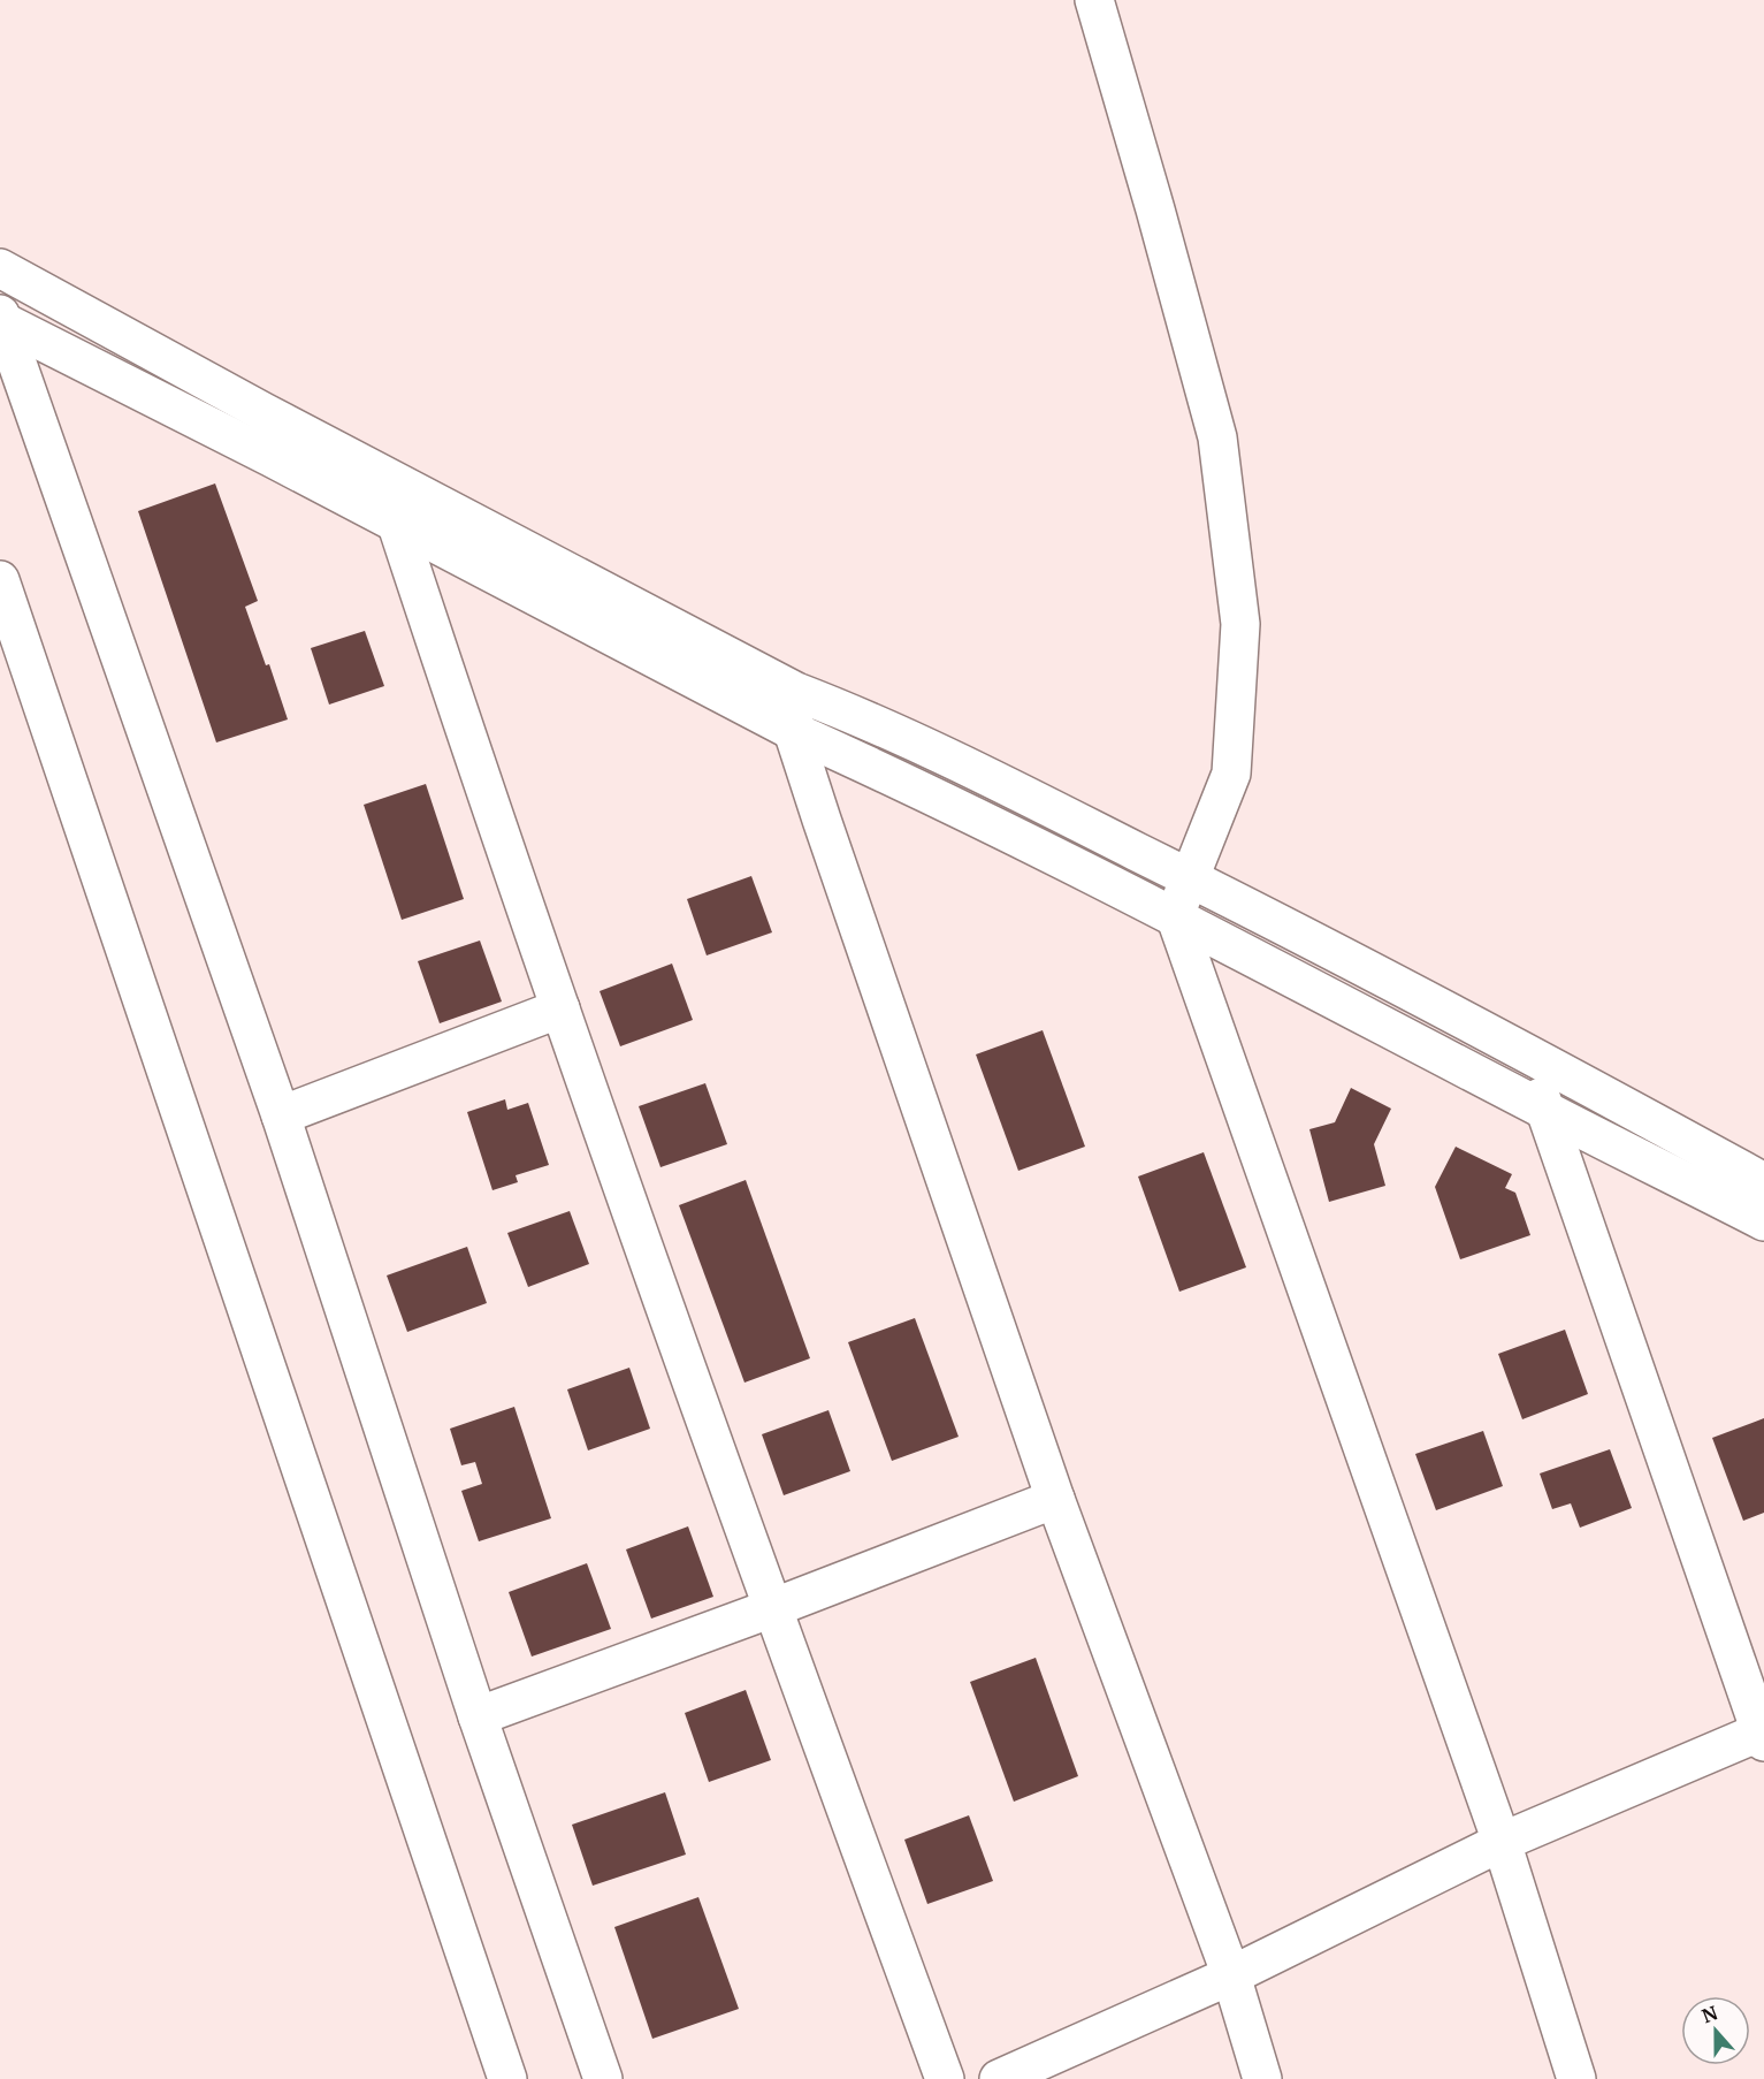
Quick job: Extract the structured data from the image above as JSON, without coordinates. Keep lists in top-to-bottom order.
{
  "north": "top"
}
